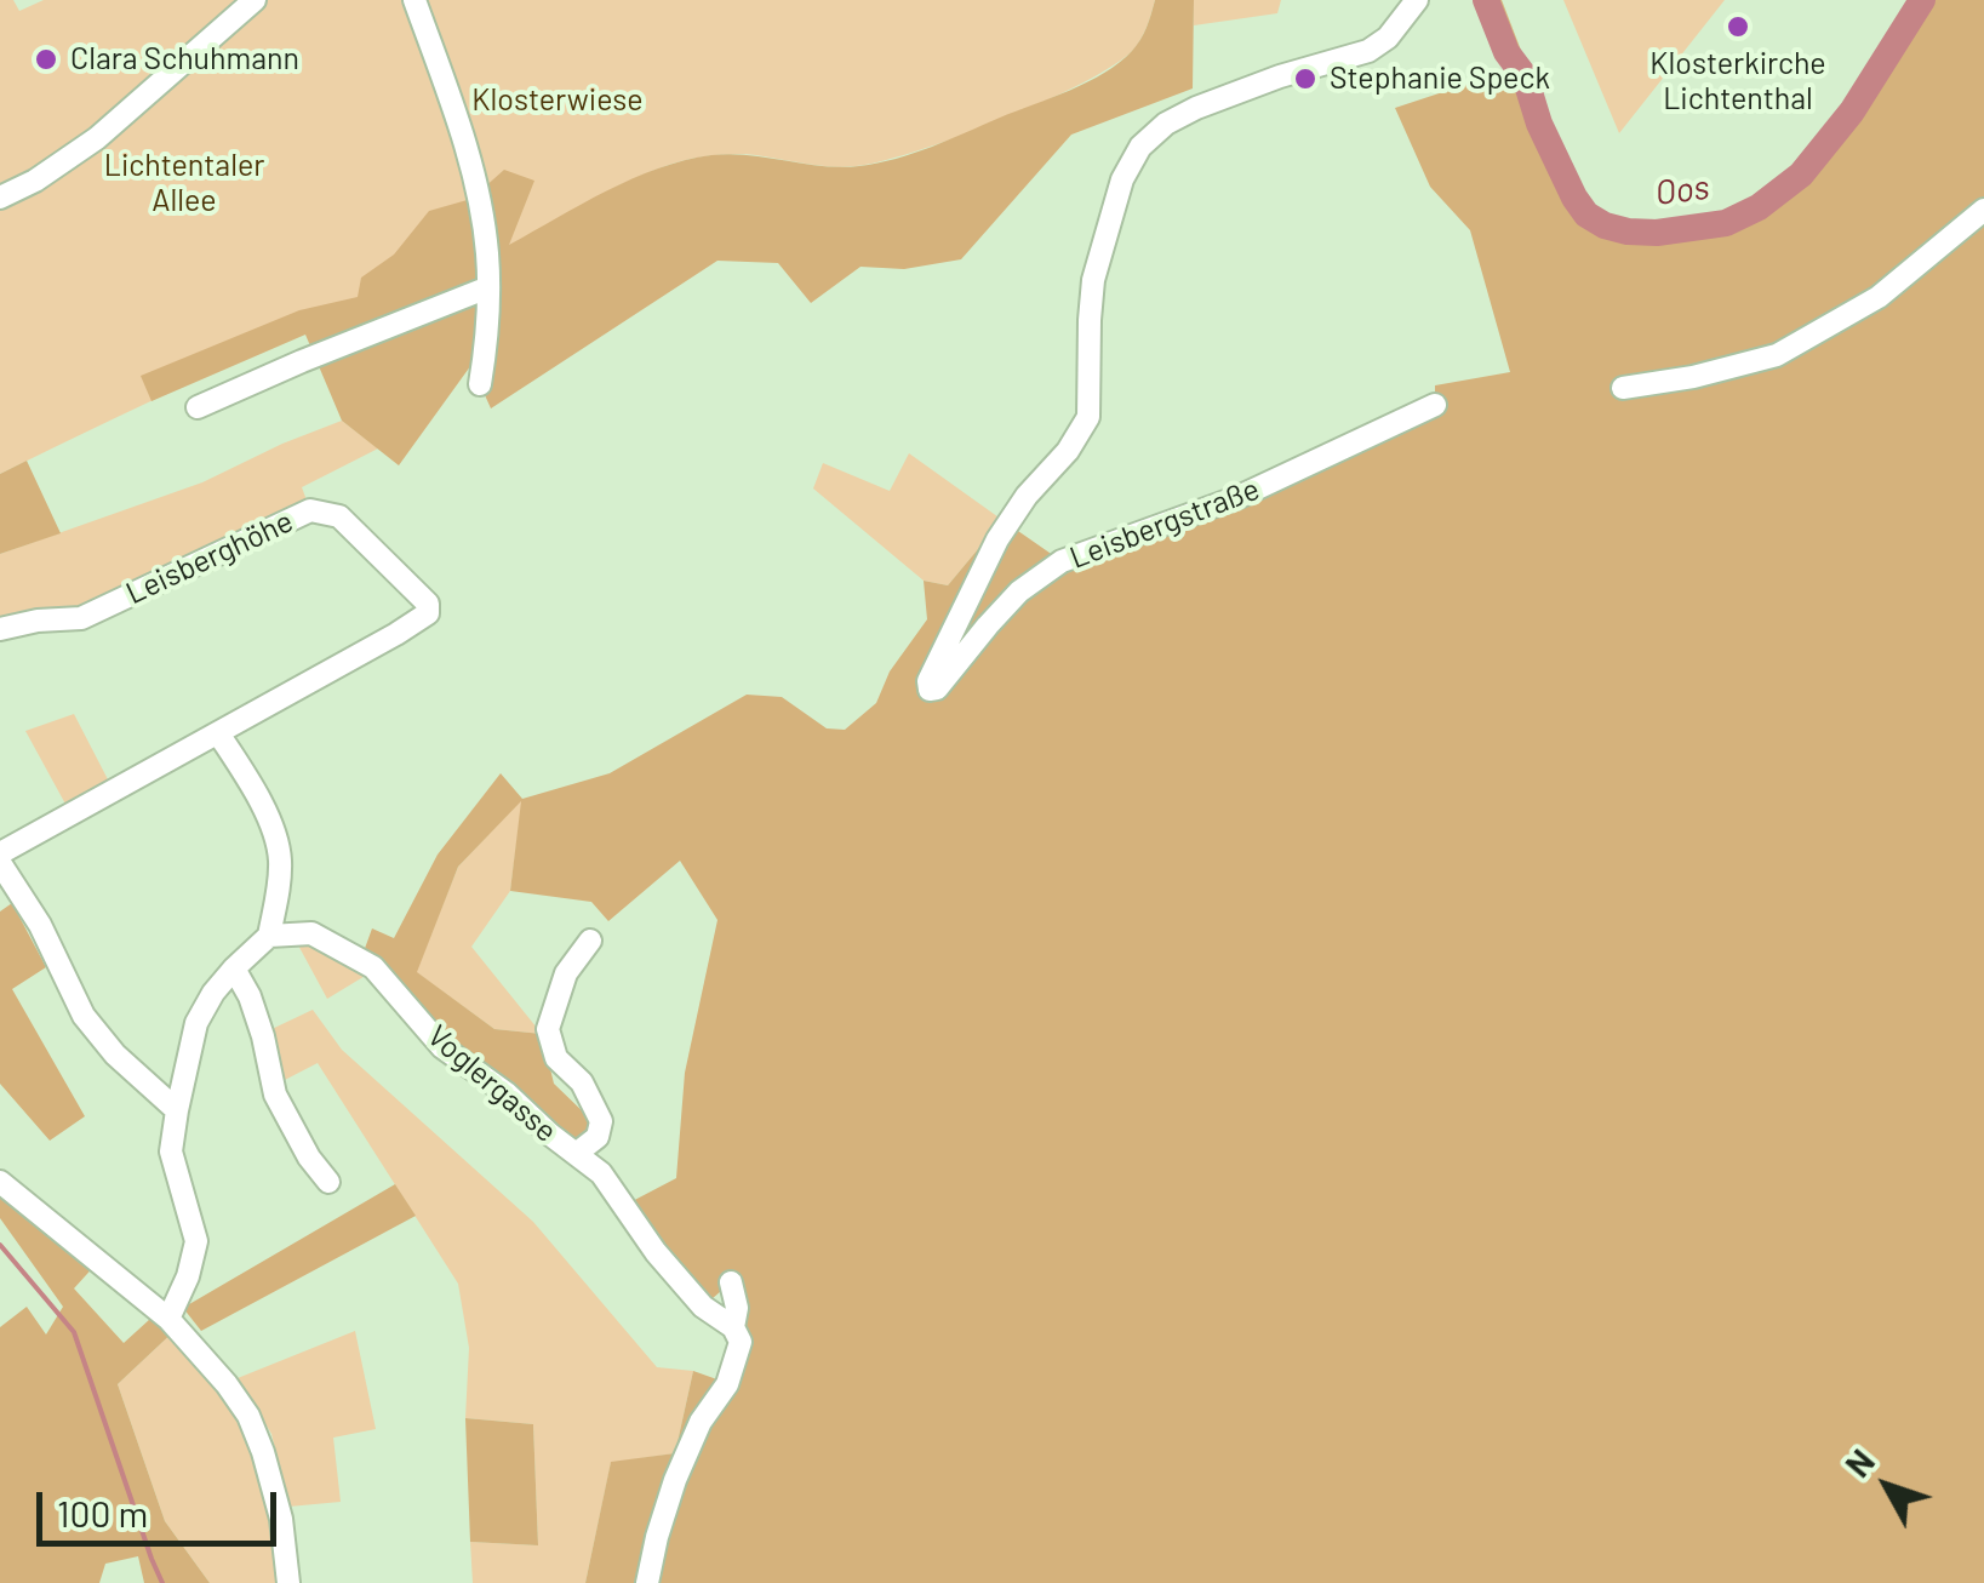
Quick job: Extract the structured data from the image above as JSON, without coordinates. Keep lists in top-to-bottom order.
{
  "streets": {
    "street": ["Leisbergstraße", "Leisberghöhe", "Voglergasse"]
  },
  "water": ["Oos"],
  "parks": ["Klosterwiese", "Lichtentaler Allee"],
  "places": ["Klosterkirche Lichtenthal", "Clara Schuhmann", "Stephanie Speck"],
  "scale_bar": "100 m",
  "north": "top left"
}
